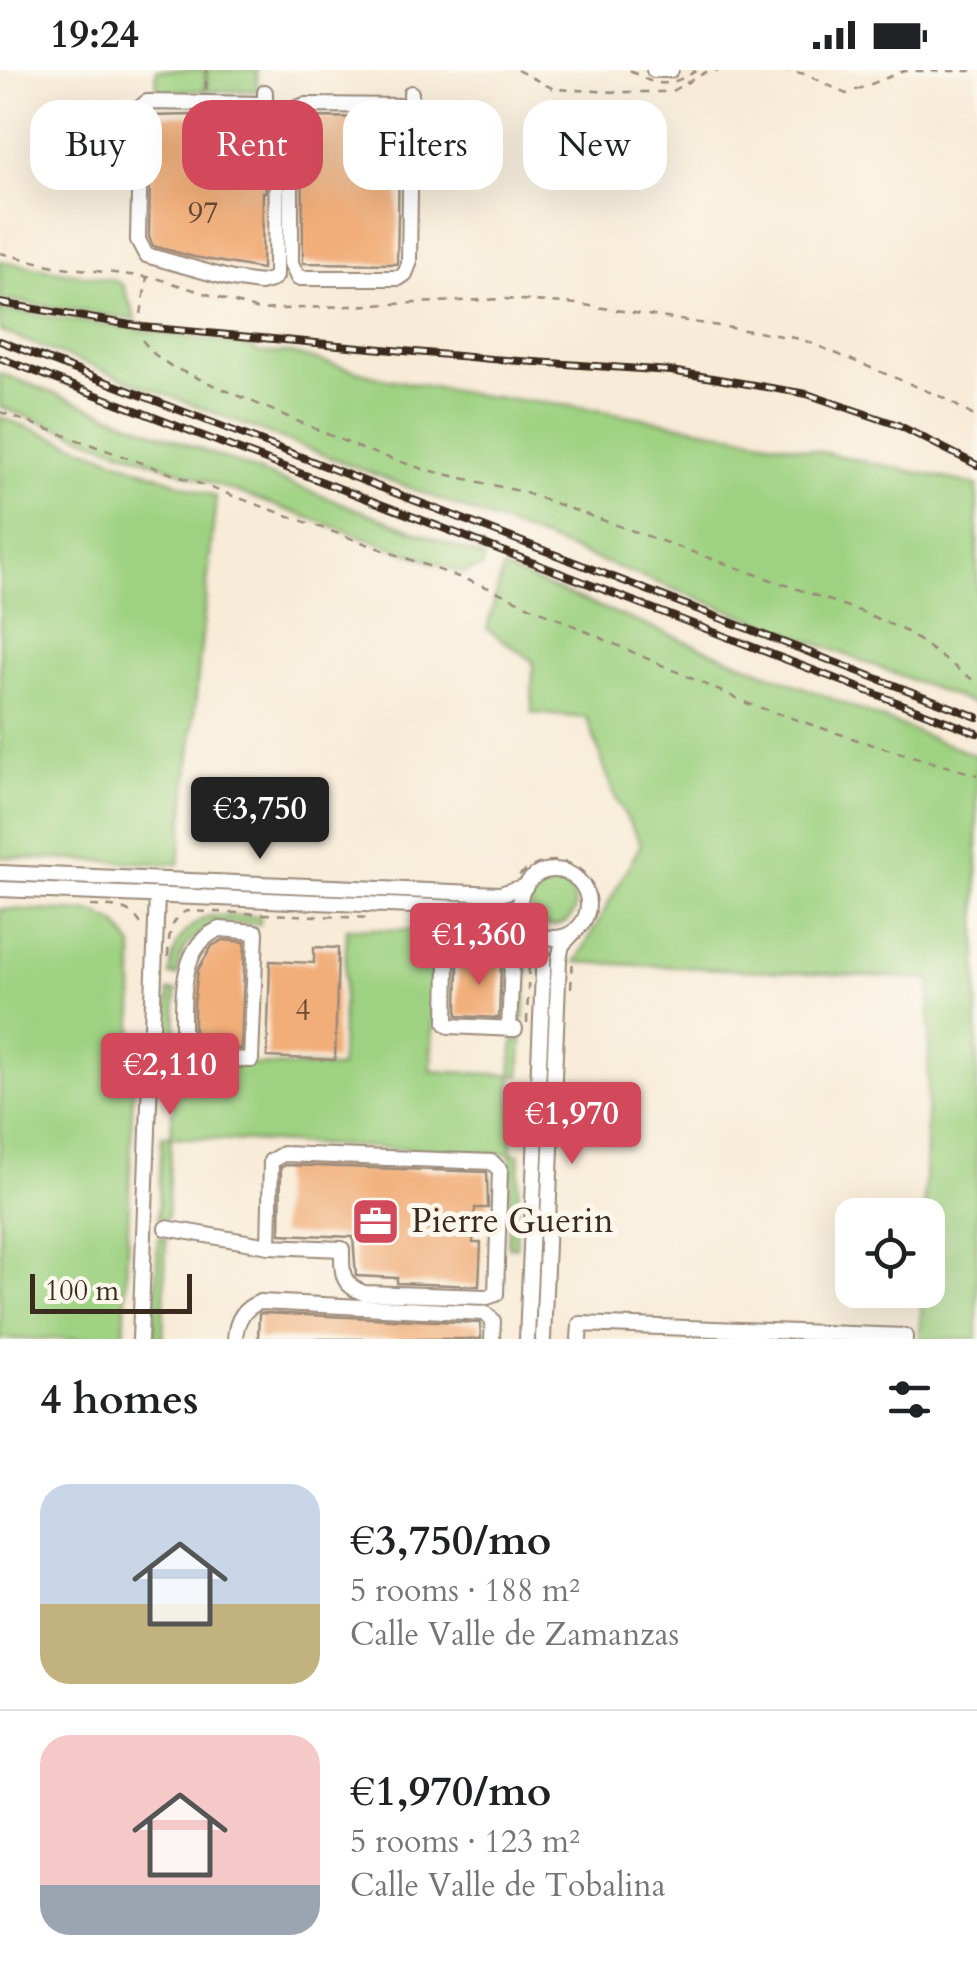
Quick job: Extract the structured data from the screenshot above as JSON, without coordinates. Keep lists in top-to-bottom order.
{
  "places": {
    "office": ["Pierre Guerin"]
  },
  "house_numbers": ["97", "4"],
  "scale_bar": "100 m",
  "page": {
    "status": "19:24",
    "chip": [
      "Buy",
      "Rent",
      "Filters",
      "New"
    ],
    "price": [
      "€3,750",
      "€1,360",
      "€2,110",
      "€1,970"
    ],
    "scale": "100 m",
    "heading": "4 homes",
    "list": [
      {
        "name": "€3,750/mo",
        "note": "5 rooms · 188 m² · Calle Valle de Zamanzas"
      },
      {
        "name": "€1,970/mo",
        "note": "5 rooms · 123 m² · Calle Valle de Tobalina"
      }
    ]
  }
}
